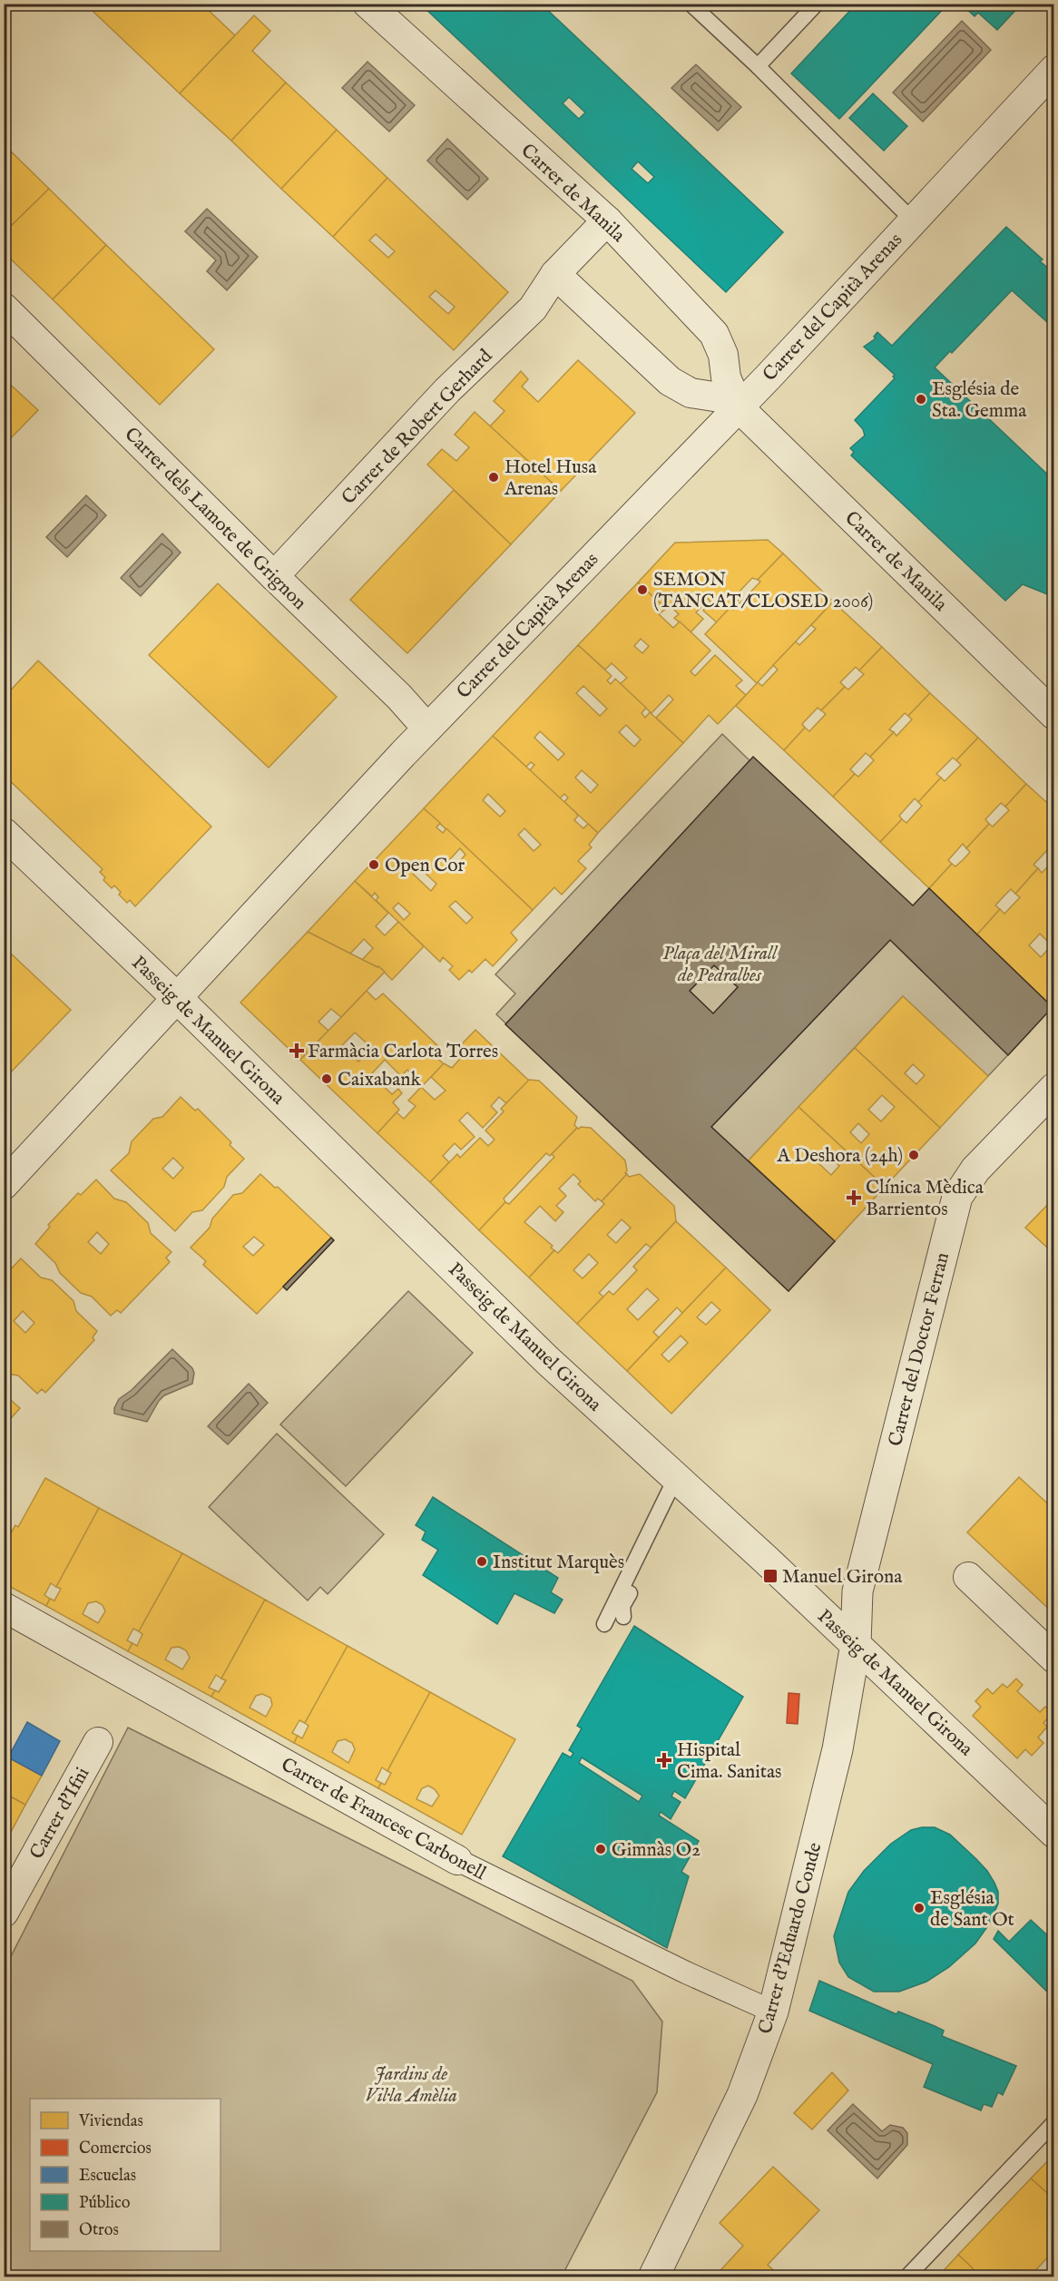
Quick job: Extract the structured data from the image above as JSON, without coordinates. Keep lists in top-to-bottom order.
{
  "streets": {
    "street": [
      "Carrer de Manila",
      "Carrer del Capità Arenas",
      "Carrer de Robert Gerhard",
      "Carrer dels Lamote de Grignon",
      "Passeig de Manuel Girona",
      "Carrer del Doctor Ferran",
      "Carrer d'Ifni",
      "Carrer de Francesc Carbonell",
      "Carrer d'Eduardo Conde"
    ]
  },
  "crossings": [
    ["Carrer de Manila", "Carrer del Capità Arenas"],
    ["Carrer de Manila", "Carrer de Robert Gerhard"],
    ["Carrer del Capità Arenas", "Carrer dels Lamote de Grignon"],
    ["Carrer del Capità Arenas", "Passeig de Manuel Girona"],
    ["Carrer de Robert Gerhard", "Carrer dels Lamote de Grignon"],
    ["Passeig de Manuel Girona", "Carrer del Doctor Ferran"],
    ["Passeig de Manuel Girona", "Carrer d'Eduardo Conde"],
    ["Carrer del Doctor Ferran", "Carrer d'Eduardo Conde"],
    ["Carrer de Francesc Carbonell", "Carrer d'Eduardo Conde"]
  ],
  "parks": ["Plaça del Mirall de Pedralbes", "Jardins de Vil·la Amèlia"],
  "places": {
    "other": [
      "Església de Sta. Gemma",
      "Hotel Husa Arenas",
      "SEMON (TANCAT/CLOSED 2006)",
      "Open Cor",
      "Caixabank",
      "A Deshora (24h)",
      "Institut Marquès",
      "Gimnàs O2",
      "Església de Sant Ot"
    ],
    "health": ["Farmàcia Carlota Torres", "Clínica Mèdica Barrientos", "Hispital Cima. Sanitas"],
    "transit": ["Manuel Girona"]
  },
  "legend": [
    "Viviendas",
    "Comercios",
    "Escuelas",
    "Público",
    "Otros"
  ]
}
